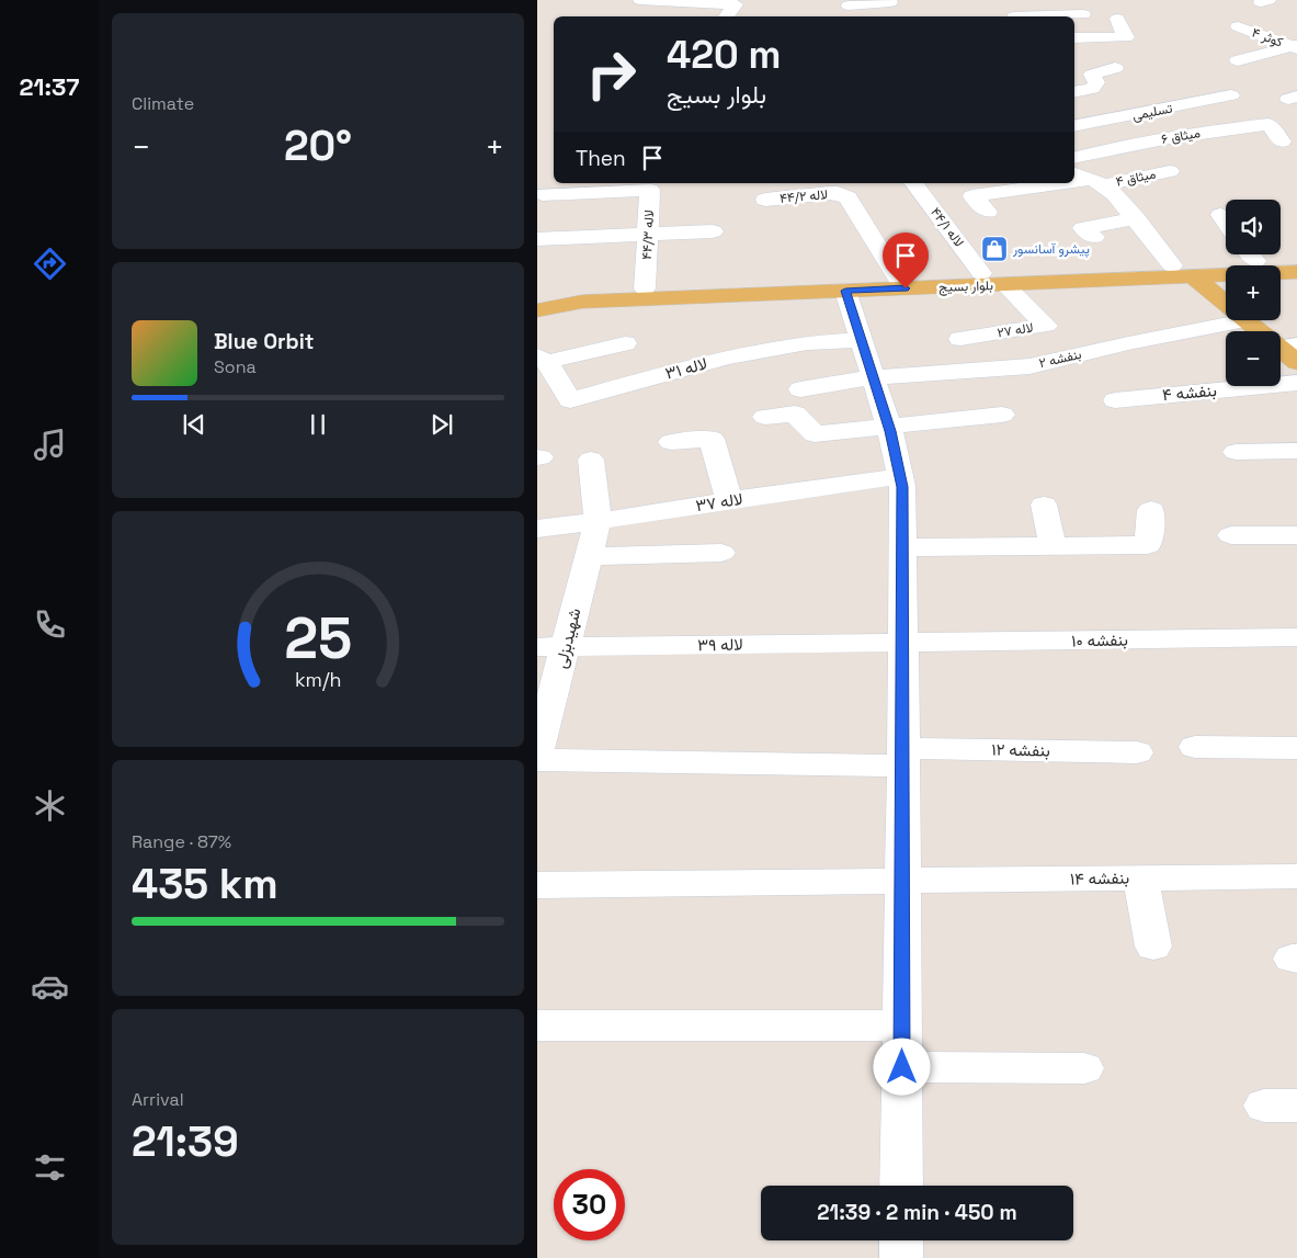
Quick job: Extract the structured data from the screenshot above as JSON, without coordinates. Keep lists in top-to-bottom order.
{
  "streets": {
    "main road": ["بلوار بسیج"],
    "street": [
      "کوثر ۴",
      "تسلیمی",
      "میثاق ۶",
      "میثاق ۴",
      "لاله ۴۴/۲",
      "لاله ۴۴/۱",
      "لاله ۴۴/۳",
      "لاله ۲۷",
      "بنفشه ۲",
      "لاله ۳۱",
      "بنفشه ۴",
      "لاله ۳۷",
      "شهیدبزلی",
      "بنفشه ۱۰",
      "لاله ۳۹",
      "بنفشه ۱۲",
      "بنفشه ۱۴"
    ]
  },
  "crossings": [
    ["لاله ۴۴/۲", "بلوار بسیج"],
    ["لاله ۴۴/۱", "بلوار بسیج"],
    ["لاله ۴۴/۳", "بلوار بسیج"],
    ["بلوار بسیج", "لاله ۲۷"],
    ["لاله ۳۷", "شهیدبزلی"],
    ["شهیدبزلی", "لاله ۳۹"],
    ["شهیدبزلی", "بنفشه ۱۲"],
    ["بنفشه ۱۰", "لاله ۳۹"]
  ],
  "places": {
    "shop": ["پیشرو آسانسور"]
  },
  "page": {
    "tabs": "21:37",
    "tile": [
      "Climate",
      ["Range · 87%", "435 km"],
      ["Arrival", "21:39"]
    ],
    "turn": ["420 m", "بلوار بسیج"],
    "heat": ["−", "20°", "+"],
    "then": "Then",
    "map_buttons": ["+", "−"],
    "song": ["Blue Orbit", "Sona"],
    "limit": "30",
    "trip": "21:39 · 2 min · 450 m",
    "gauge": ["25", "km/h"]
  }
}
